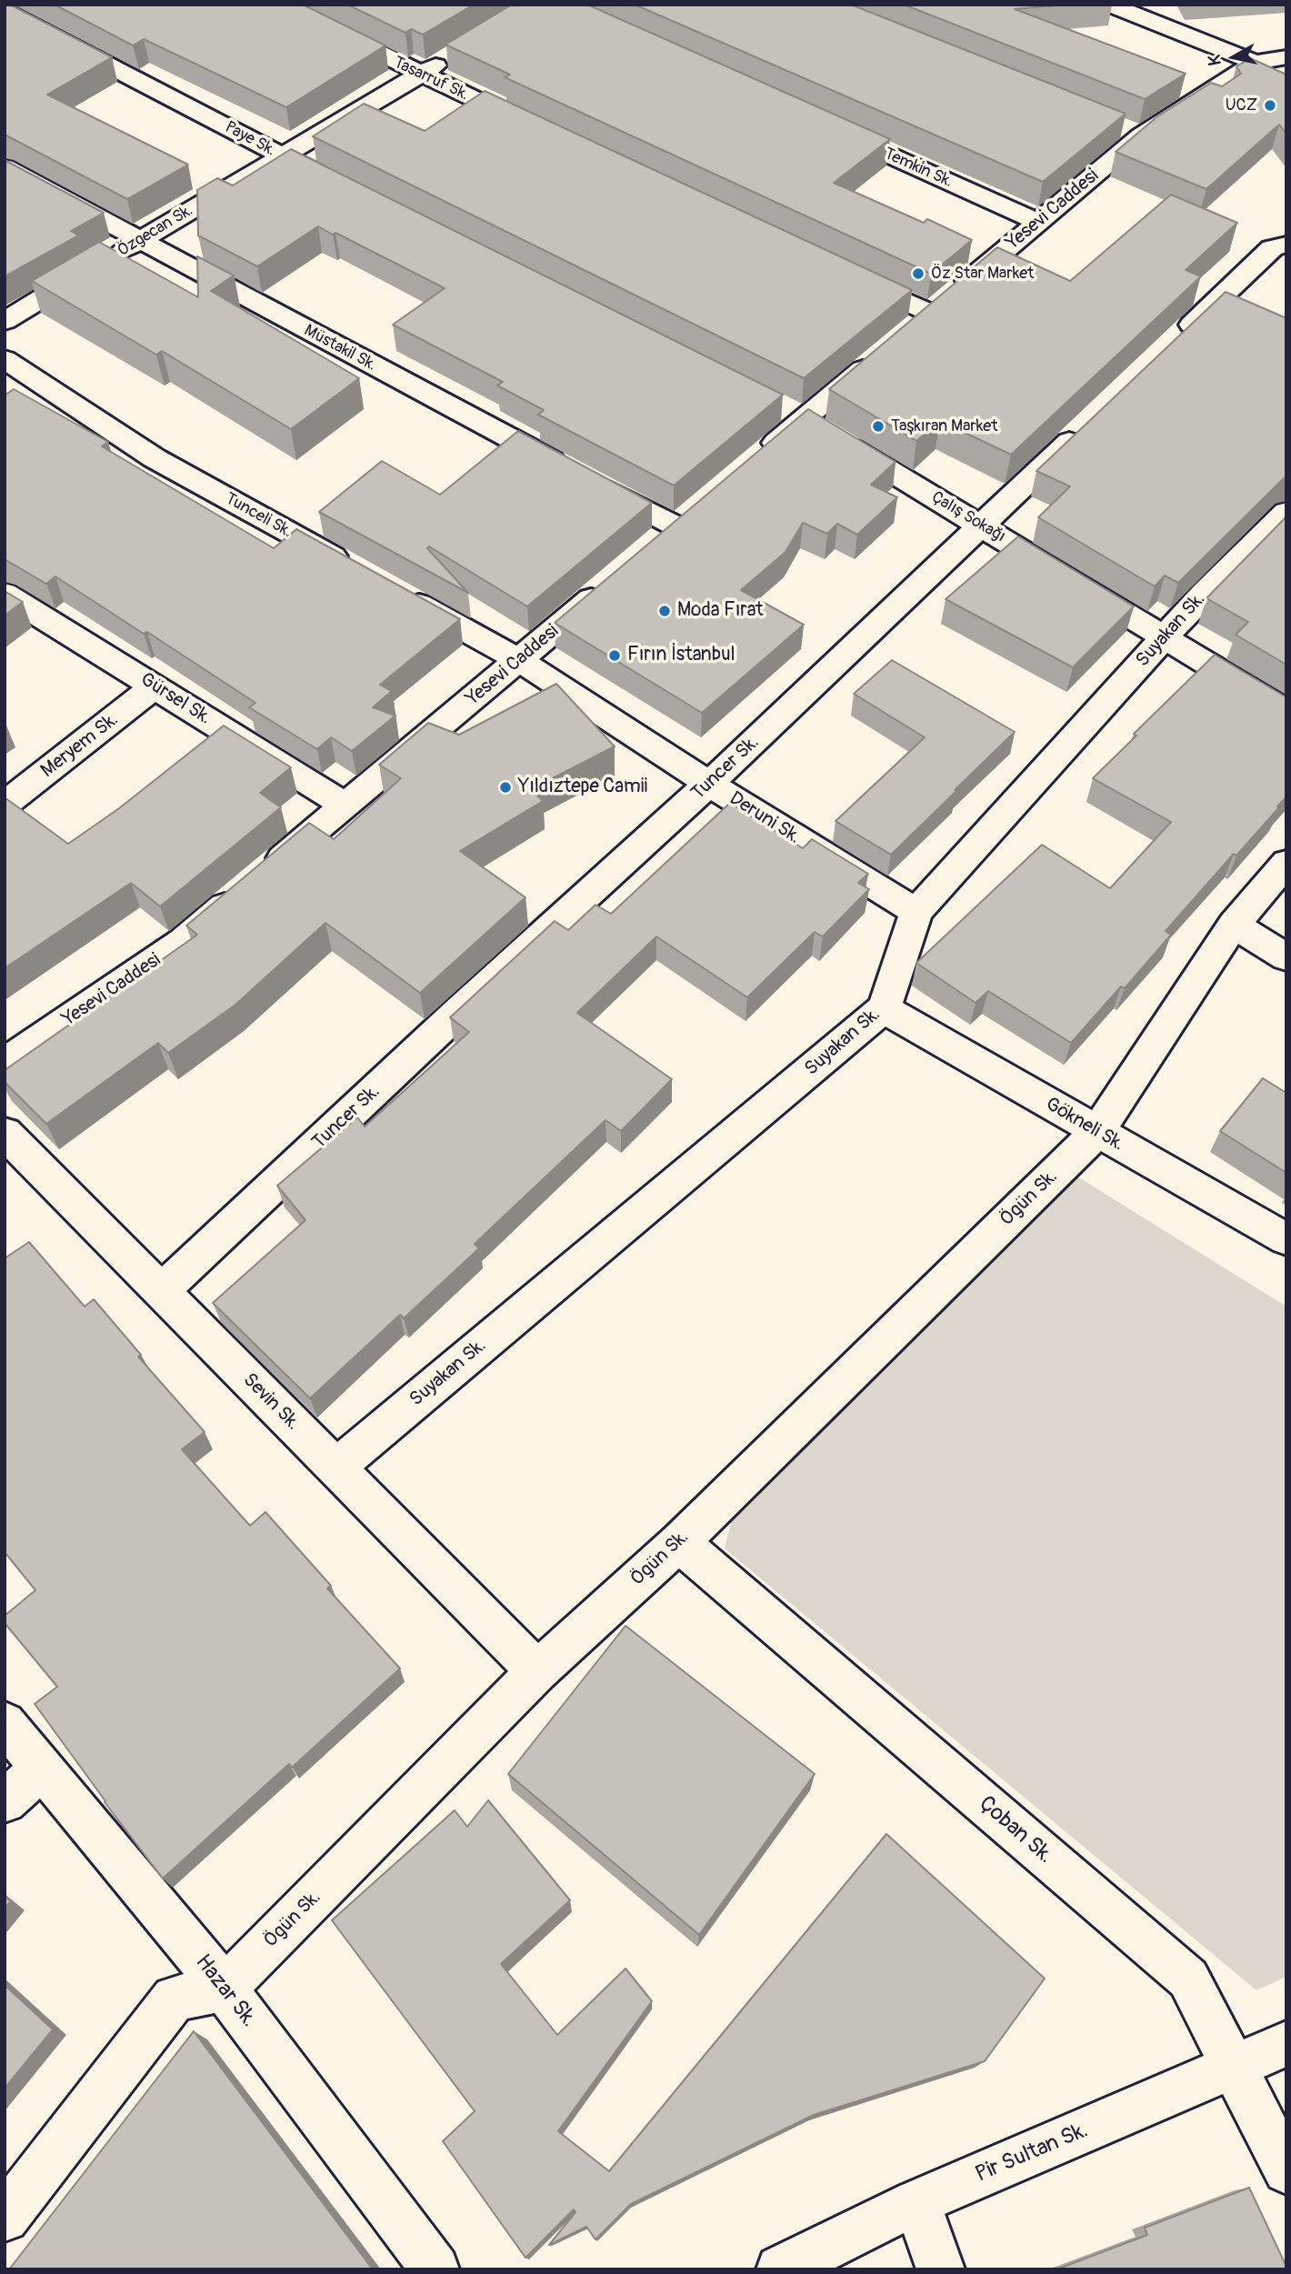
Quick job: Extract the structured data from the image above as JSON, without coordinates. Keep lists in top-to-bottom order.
{
  "streets": {
    "street": [
      "Tasarruf Sk.",
      "Paye Sk.",
      "Temkin Sk.",
      "Yesevi Caddesi",
      "Özgecan Sk.",
      "Müstakil Sk.",
      "Tunceli Sk.",
      "Çalış Sokağı",
      "Suyakan Sk.",
      "Gürsel Sk.",
      "Meryem Sk.",
      "Tuncer Sk.",
      "Deruni Sk.",
      "Gökneli Sk.",
      "Ögün Sk.",
      "Sevin Sk.",
      "Çoban Sk.",
      "Hazar Sk.",
      "Pir Sultan Sk."
    ]
  },
  "crossings": [
    ["Tasarruf Sk.", "Özgecan Sk."],
    ["Paye Sk.", "Özgecan Sk."],
    ["Temkin Sk.", "Yesevi Caddesi"],
    ["Yesevi Caddesi", "Gürsel Sk."],
    ["Yesevi Caddesi", "Deruni Sk."],
    ["Özgecan Sk.", "Müstakil Sk."],
    ["Çalış Sokağı", "Suyakan Sk."],
    ["Çalış Sokağı", "Tuncer Sk."],
    ["Suyakan Sk.", "Deruni Sk."],
    ["Suyakan Sk.", "Gökneli Sk."],
    ["Suyakan Sk.", "Sevin Sk."],
    ["Gürsel Sk.", "Meryem Sk."],
    ["Tuncer Sk.", "Deruni Sk."],
    ["Tuncer Sk.", "Sevin Sk."],
    ["Gökneli Sk.", "Ögün Sk."],
    ["Ögün Sk.", "Sevin Sk."],
    ["Ögün Sk.", "Çoban Sk."],
    ["Ögün Sk.", "Hazar Sk."],
    ["Çoban Sk.", "Pir Sultan Sk."]
  ],
  "places": [
    "UCZ",
    "Öz Star Market",
    "Taşkıran Market",
    "Moda Fırat",
    "Fırın İstanbul",
    "Yıldıztepe Camii"
  ],
  "north": "left"
}
